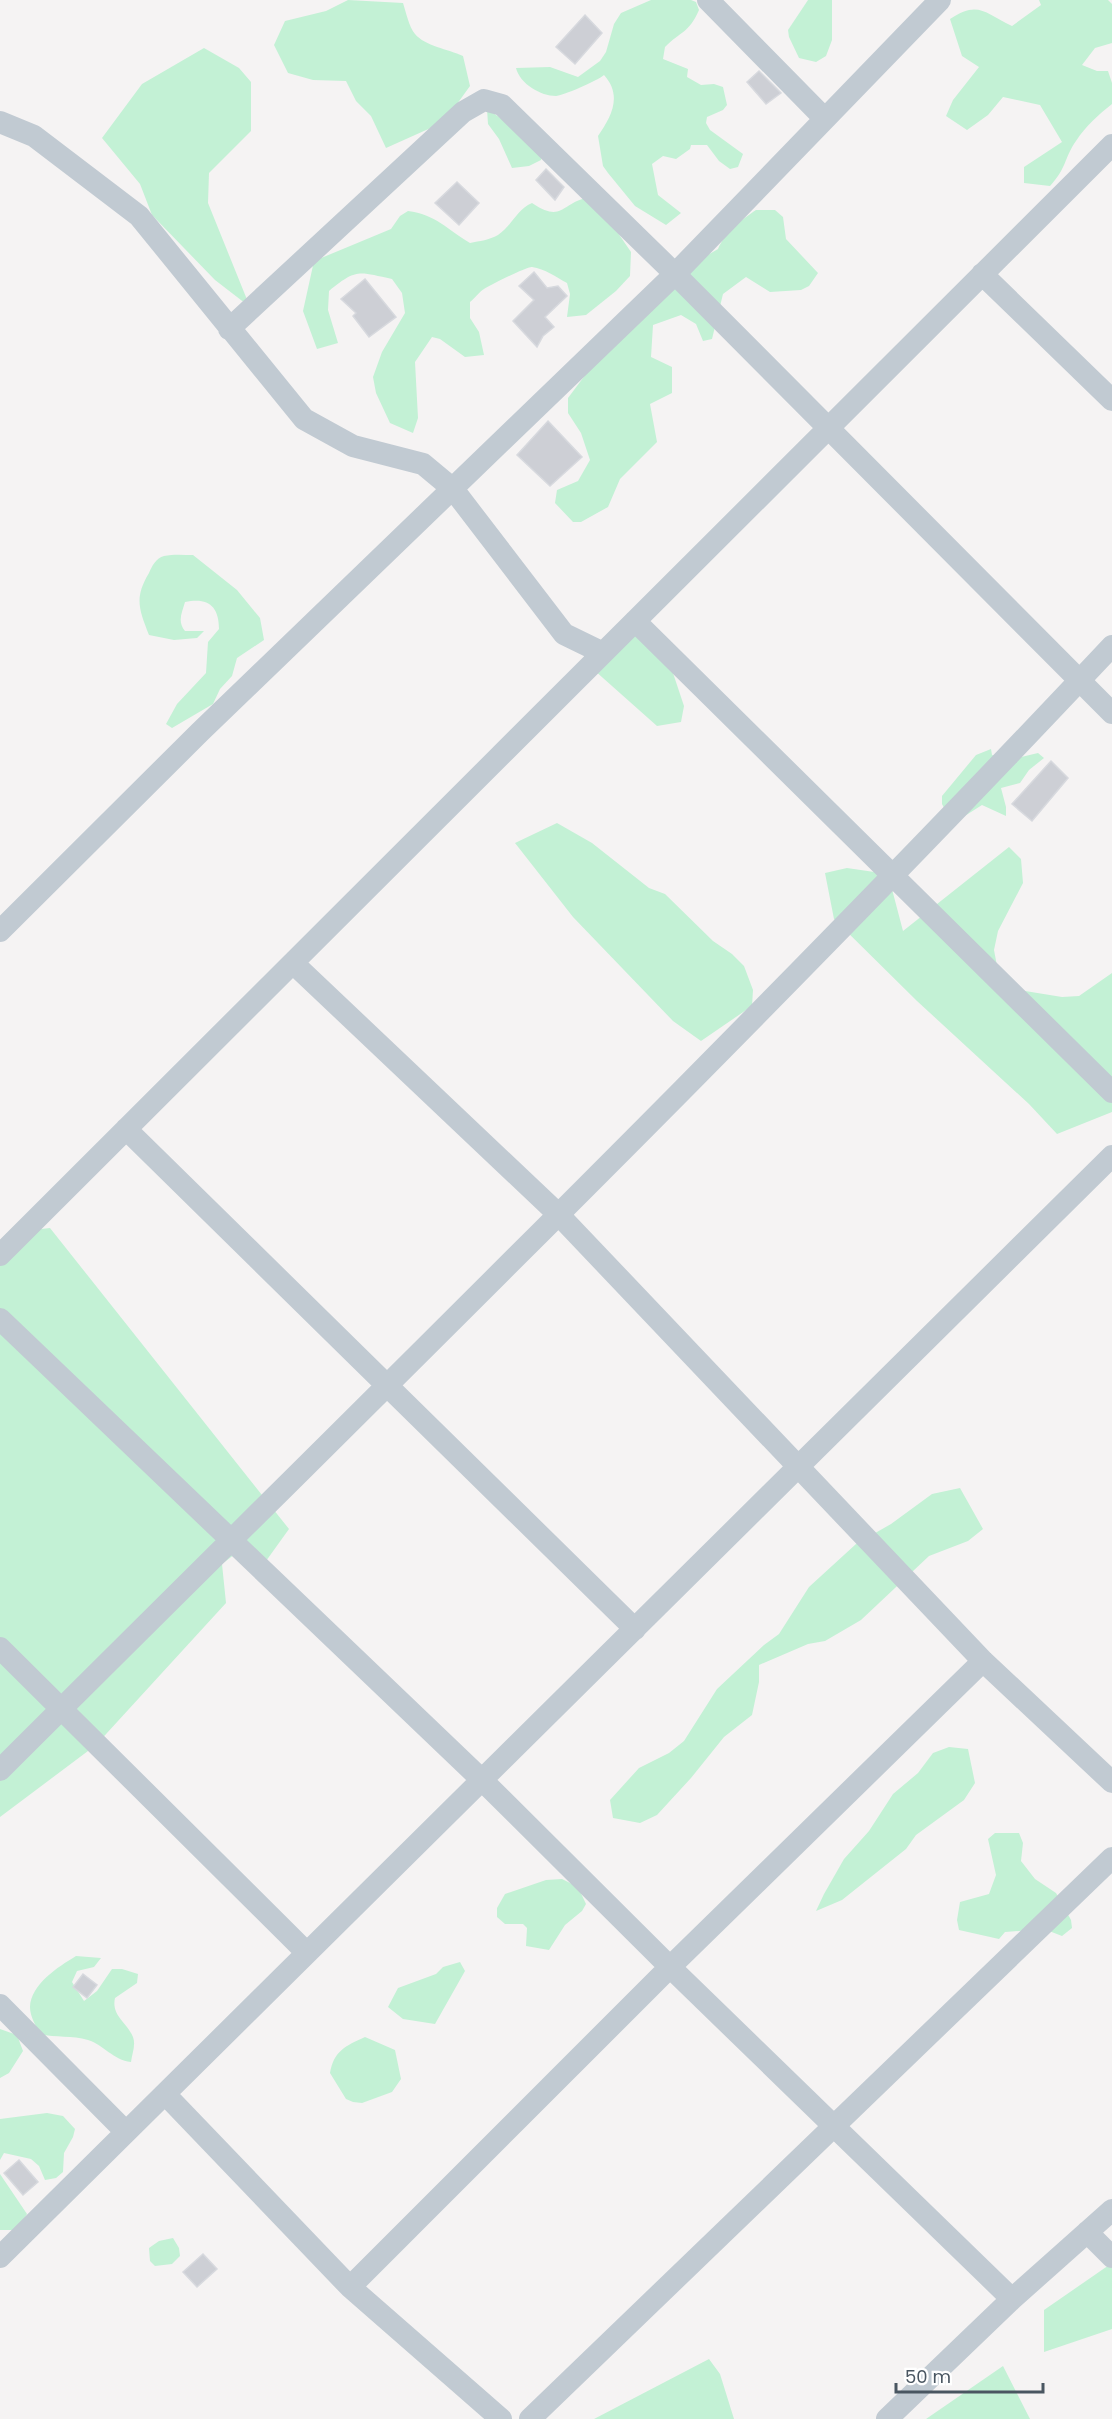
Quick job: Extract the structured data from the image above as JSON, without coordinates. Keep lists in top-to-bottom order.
{
  "scale_bar": "50 m"
}
